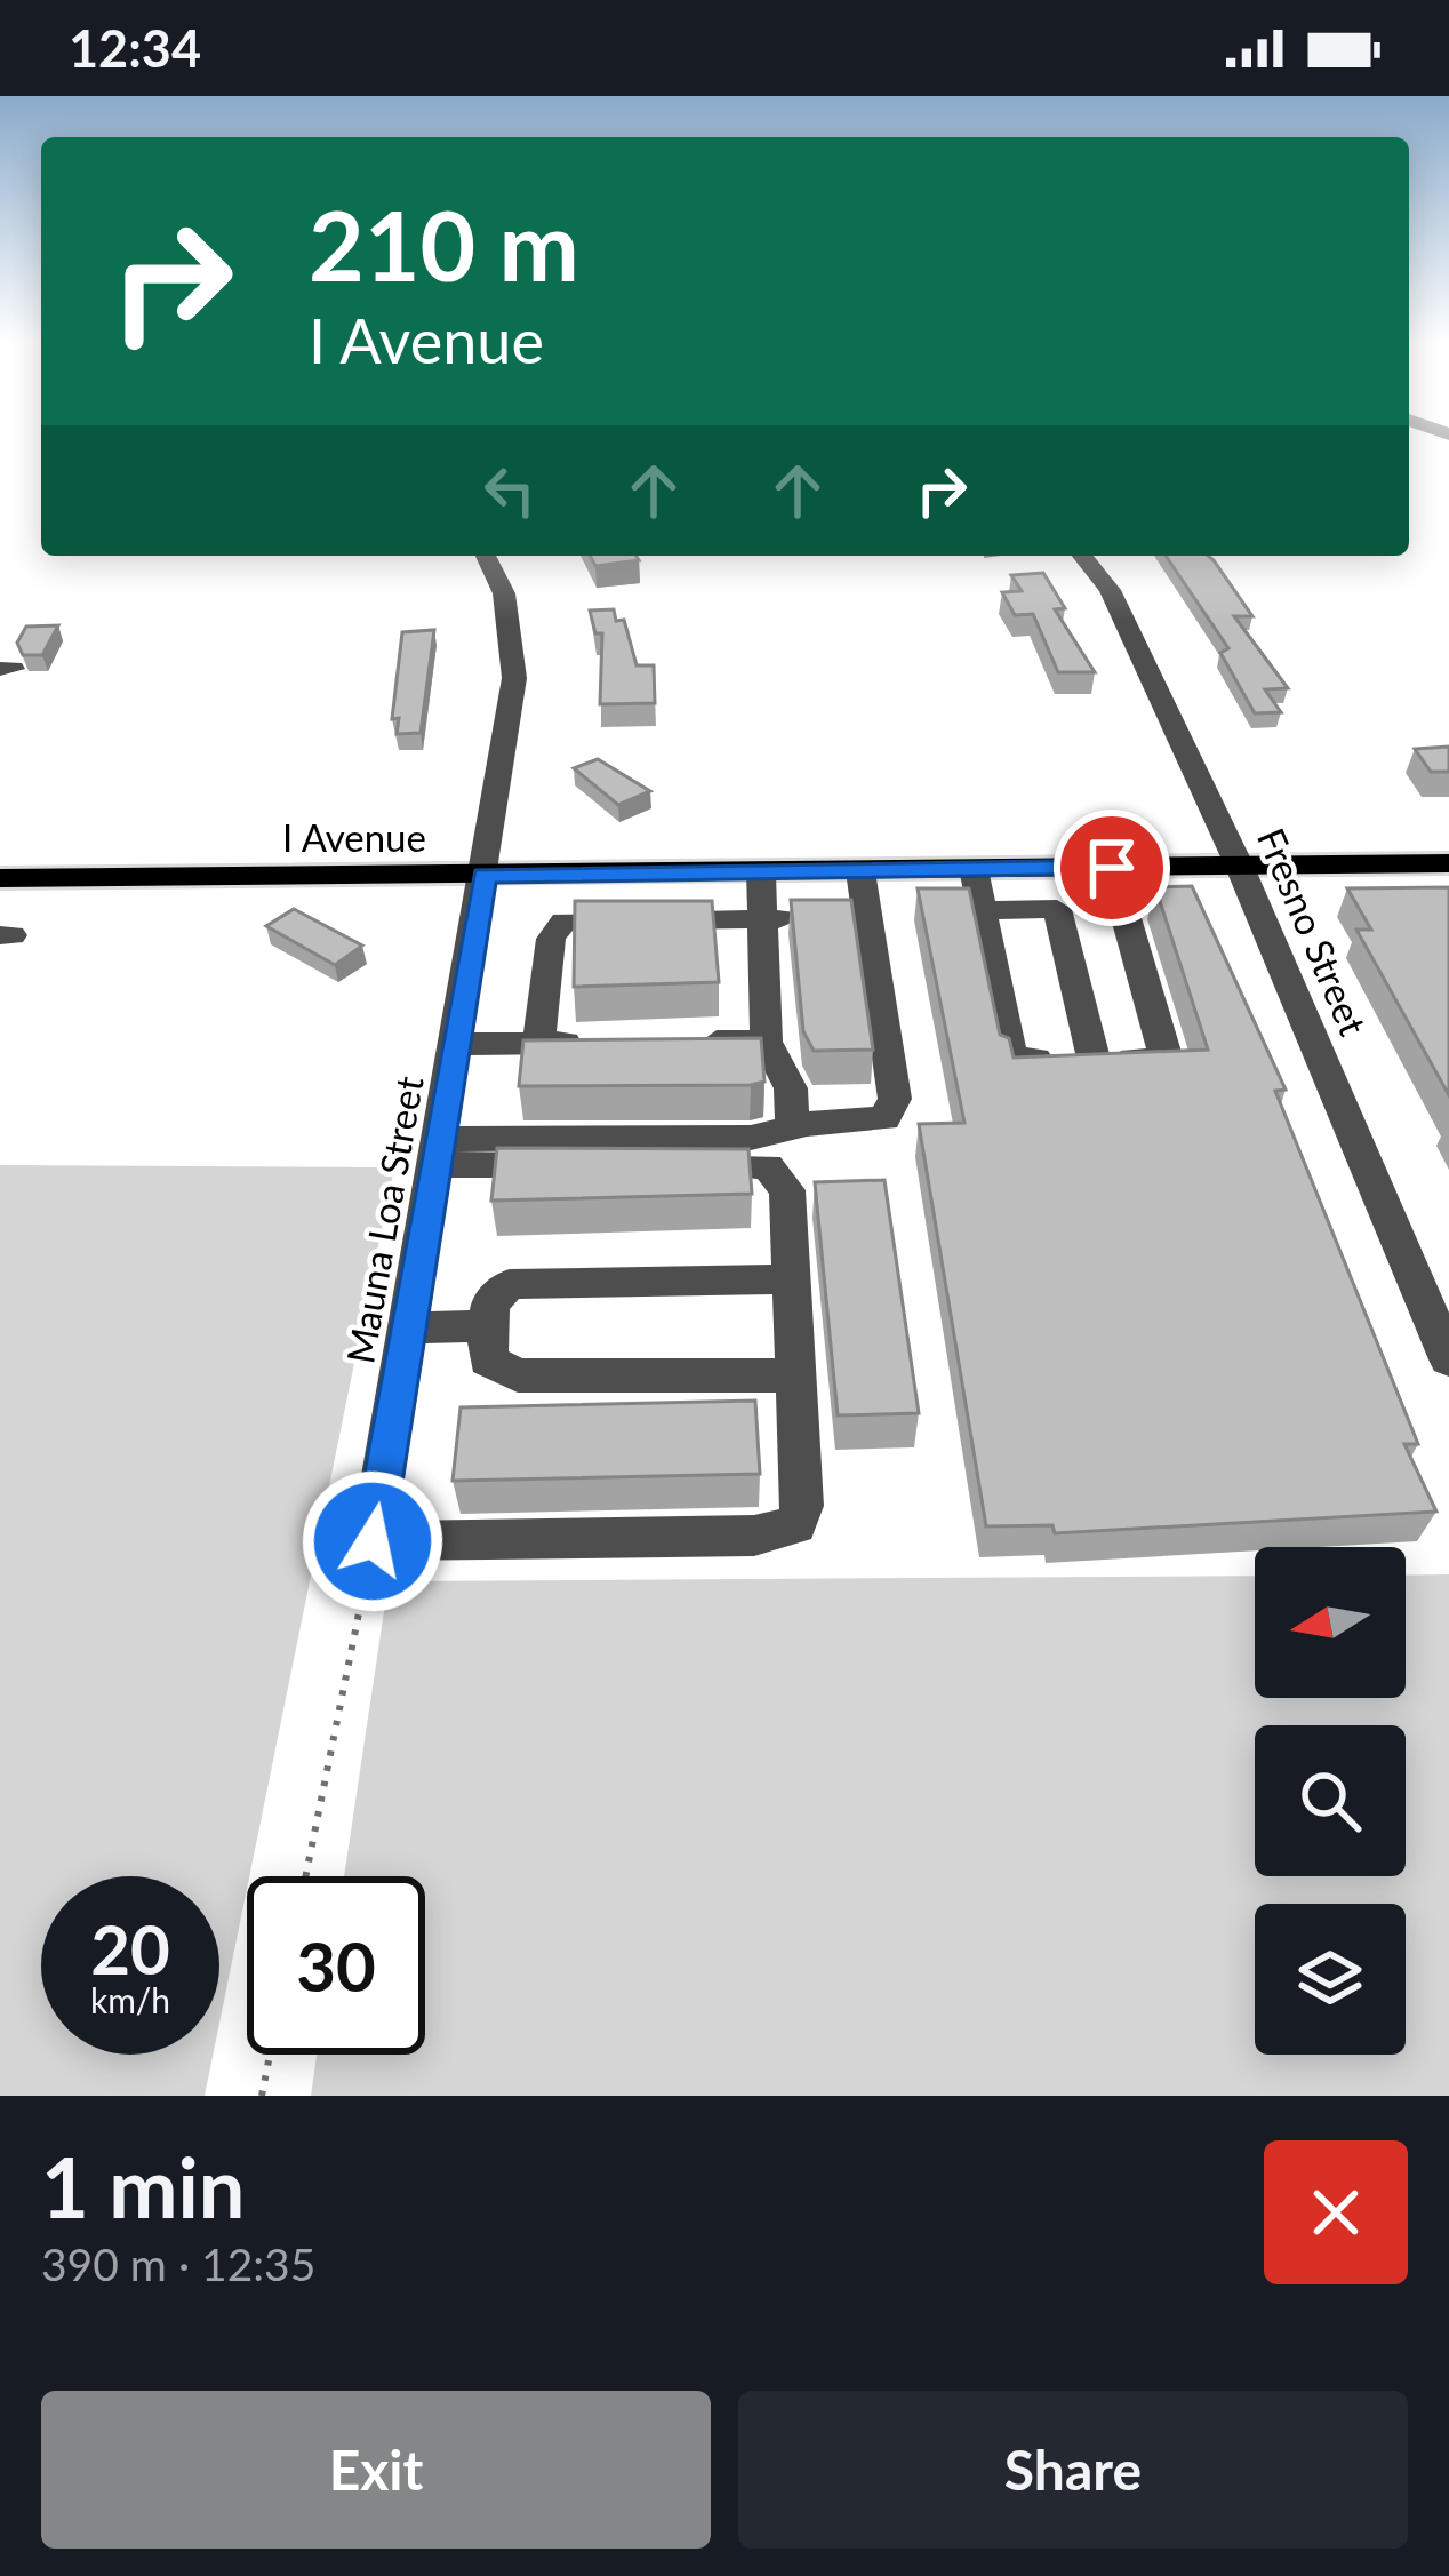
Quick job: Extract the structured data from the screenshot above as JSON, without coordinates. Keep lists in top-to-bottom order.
{
  "streets": {
    "main road": ["I Avenue"],
    "street": ["Fresno Street", "Mauna Loa Street"]
  },
  "crossings": [
    ["I Avenue", "Fresno Street"],
    ["I Avenue", "Mauna Loa Street"]
  ],
  "north": "left",
  "page": {
    "status": "12:34",
    "turn": ["210 m", "I Avenue"],
    "speed": "20 km/h",
    "limit": "30",
    "heading": ["1 min", "390 m · 12:35"],
    "buttons": ["Exit", "Share"]
  }
}
